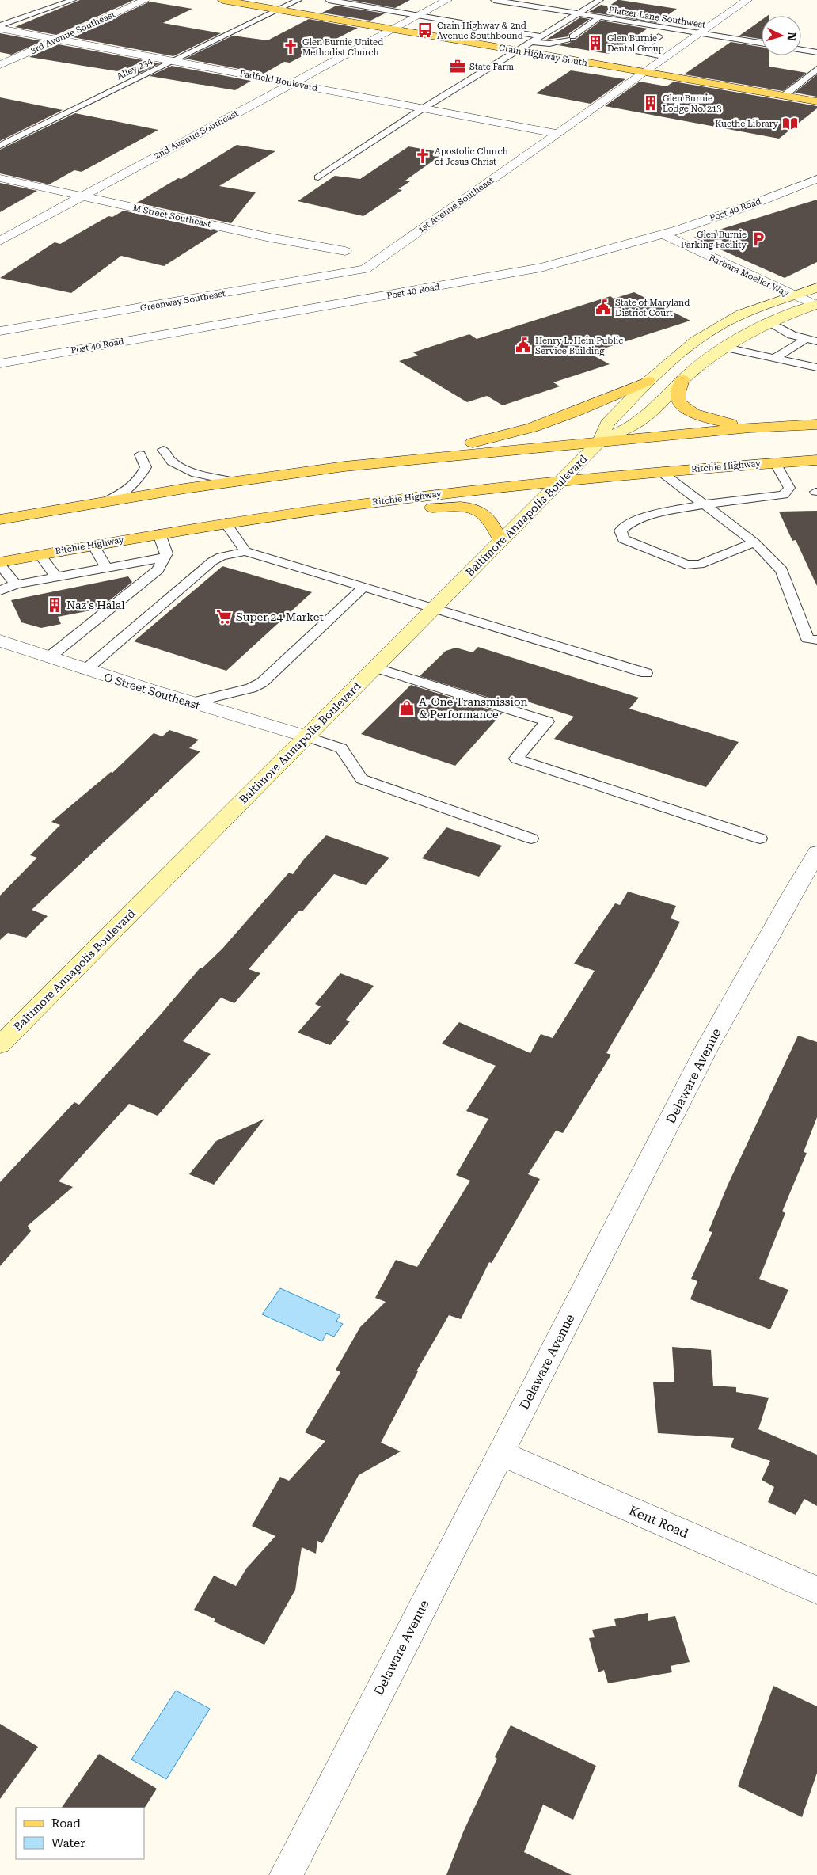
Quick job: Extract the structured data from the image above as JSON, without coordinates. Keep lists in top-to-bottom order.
{
  "streets": {
    "main road": ["Crain Highway South", "Ritchie Highway", "Baltimore Annapolis Boulevard"],
    "street": [
      "3rd Avenue Southeast",
      "Padfield Boulevard",
      "2nd Avenue Southeast",
      "1st Avenue Southeast",
      "Post 40 Road",
      "M Street Southeast",
      "Barbara Moeller Way",
      "Greenway Southeast",
      "O Street Southeast",
      "Delaware Avenue",
      "Kent Road"
    ],
    "lane": ["Platzer Lane Southwest", "Alley 234"]
  },
  "crossings": [
    ["Platzer Lane Southwest", "1st Avenue Southeast"],
    ["3rd Avenue Southeast", "Padfield Boulevard"],
    ["Crain Highway South", "Alley 234"],
    ["Crain Highway South", "2nd Avenue Southeast"],
    ["Crain Highway South", "1st Avenue Southeast"],
    ["Alley 234", "Padfield Boulevard"],
    ["Padfield Boulevard", "2nd Avenue Southeast"],
    ["Padfield Boulevard", "1st Avenue Southeast"],
    ["2nd Avenue Southeast", "M Street Southeast"],
    ["1st Avenue Southeast", "Greenway Southeast"],
    ["Post 40 Road", "Barbara Moeller Way"],
    ["Barbara Moeller Way", "Baltimore Annapolis Boulevard"],
    ["Ritchie Highway", "Baltimore Annapolis Boulevard"],
    ["Baltimore Annapolis Boulevard", "O Street Southeast"],
    ["Delaware Avenue", "Kent Road"]
  ],
  "places": {
    "bus stop": ["Crain Highway & 2nd Avenue Southbound"],
    "building": ["Glen Burnie Dental Group", "Glen Burnie Lodge No. 213", "Naz's Halal"],
    "church": ["Glen Burnie United Methodist Church", "Apostolic Church of Jesus Christ"],
    "office": ["State Farm"],
    "library": ["Kuethe Library"],
    "parking": ["Glen Burnie Parking Facility"],
    "public building": ["State of Maryland District Court", "Henry L. Hein Public Service Building"],
    "supermarket": ["Super 24 Market"],
    "shop": ["A-One Transmission & Performance"]
  },
  "legend": ["Road", "Water"],
  "north": "right"
}
